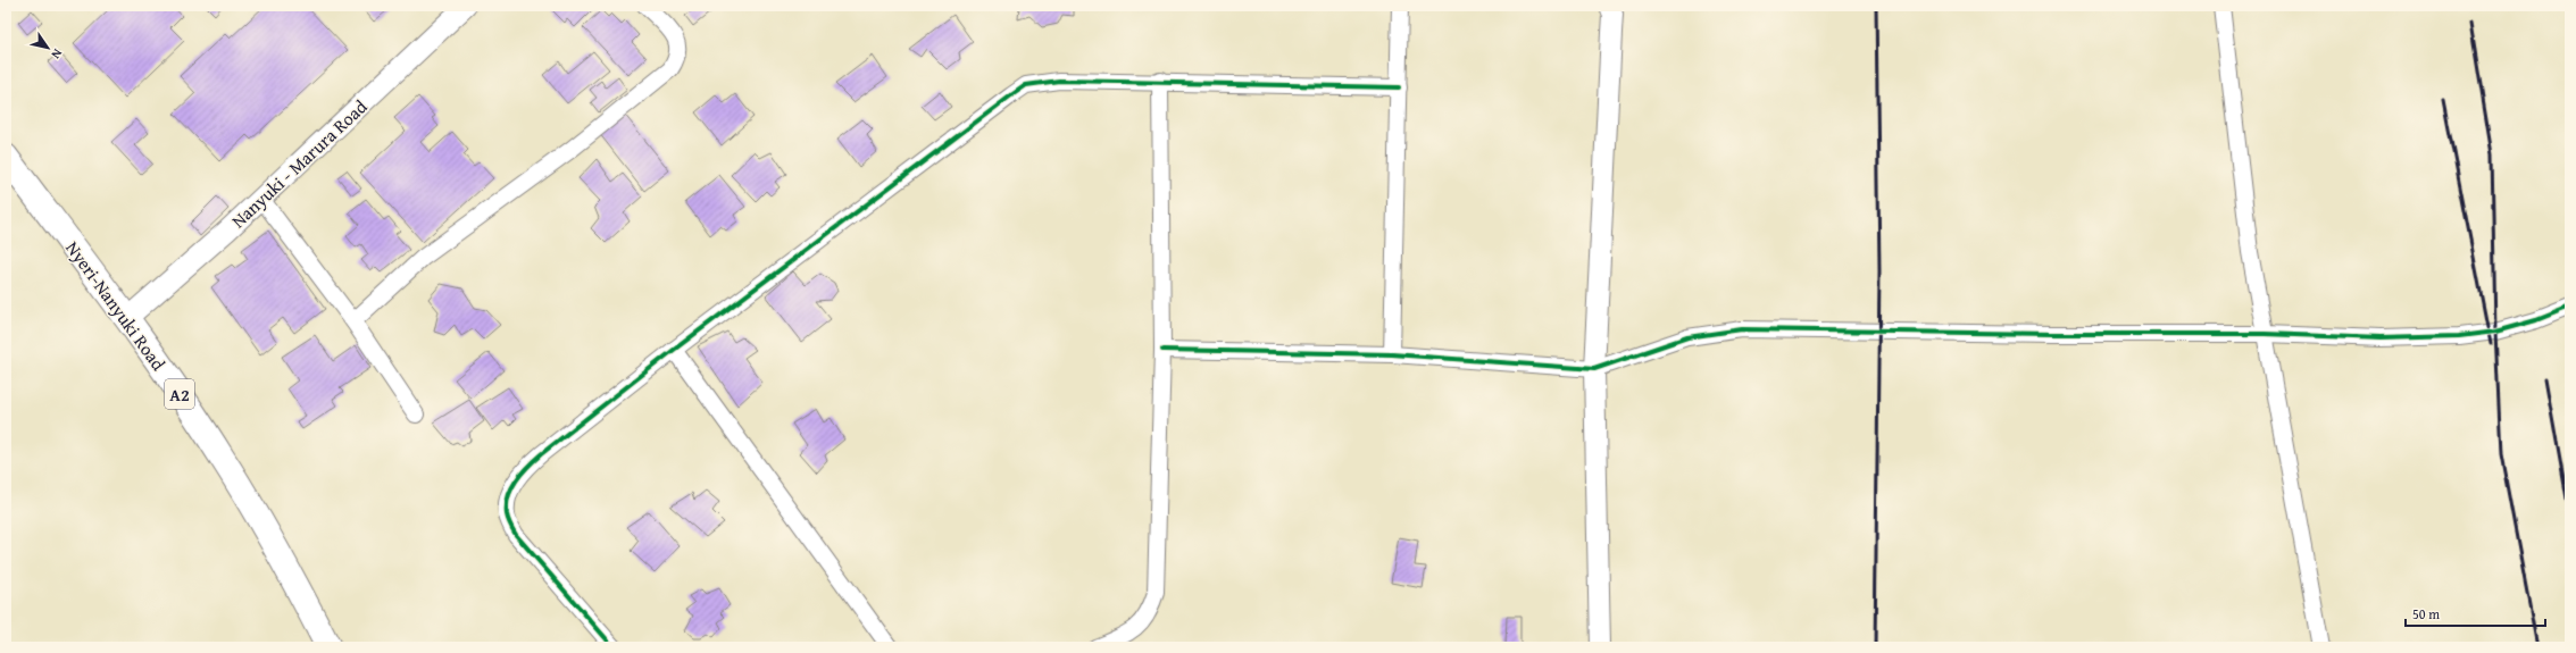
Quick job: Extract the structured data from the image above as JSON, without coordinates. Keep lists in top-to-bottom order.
{
  "streets": {
    "highway": ["Nyeri-Nanyuki Road", "A2"],
    "street": ["Nanyuki - Marura Road"]
  },
  "crossings": [
    ["Nanyuki - Marura Road", "Nyeri-Nanyuki Road"]
  ],
  "scale_bar": "50 m",
  "north": "bottom right"
}
